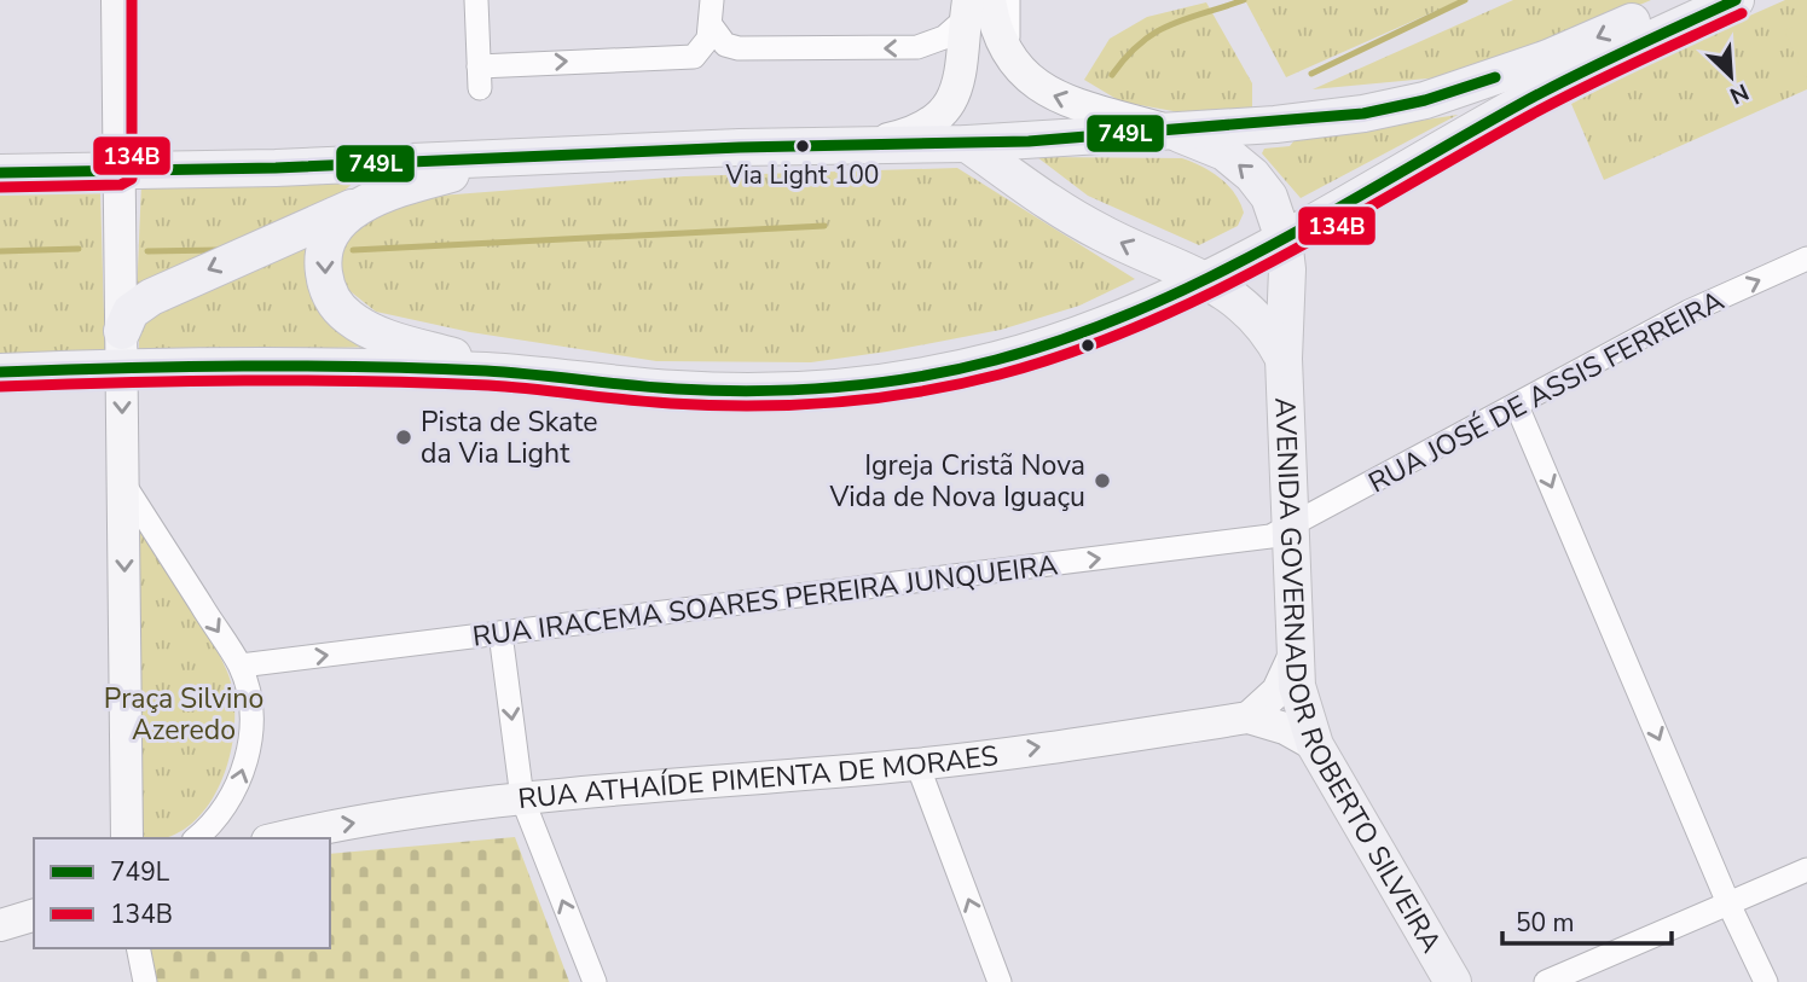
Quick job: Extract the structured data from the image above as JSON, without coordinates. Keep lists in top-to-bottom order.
{
  "streets": {
    "main road": ["AVENIDA GOVERNADOR ROBERTO SILVEIRA", "RUA ATHAÍDE PIMENTA DE MORAES"],
    "street": ["RUA JOSÉ DE ASSIS FERREIRA", "RUA IRACEMA SOARES PEREIRA JUNQUEIRA"]
  },
  "crossings": [
    ["RUA JOSÉ DE ASSIS FERREIRA", "RUA IRACEMA SOARES PEREIRA JUNQUEIRA"],
    ["RUA JOSÉ DE ASSIS FERREIRA", "AVENIDA GOVERNADOR ROBERTO SILVEIRA"],
    ["RUA IRACEMA SOARES PEREIRA JUNQUEIRA", "AVENIDA GOVERNADOR ROBERTO SILVEIRA"],
    ["AVENIDA GOVERNADOR ROBERTO SILVEIRA", "RUA ATHAÍDE PIMENTA DE MORAES"]
  ],
  "one_way": [
    "RUA JOSÉ DE ASSIS FERREIRA",
    "RUA IRACEMA SOARES PEREIRA JUNQUEIRA",
    "AVENIDA GOVERNADOR ROBERTO SILVEIRA",
    "RUA ATHAÍDE PIMENTA DE MORAES"
  ],
  "parks": ["Praça Silvino Azeredo"],
  "places": ["Via Light 100", "Pista de Skate da Via Light", "Igreja Cristã Nova Vida de Nova Iguaçu"],
  "lines": ["transit line 749L", "transit line 134B"],
  "legend": ["749L", "134B"],
  "scale_bar": "50 m",
  "north": "bottom right"
}
